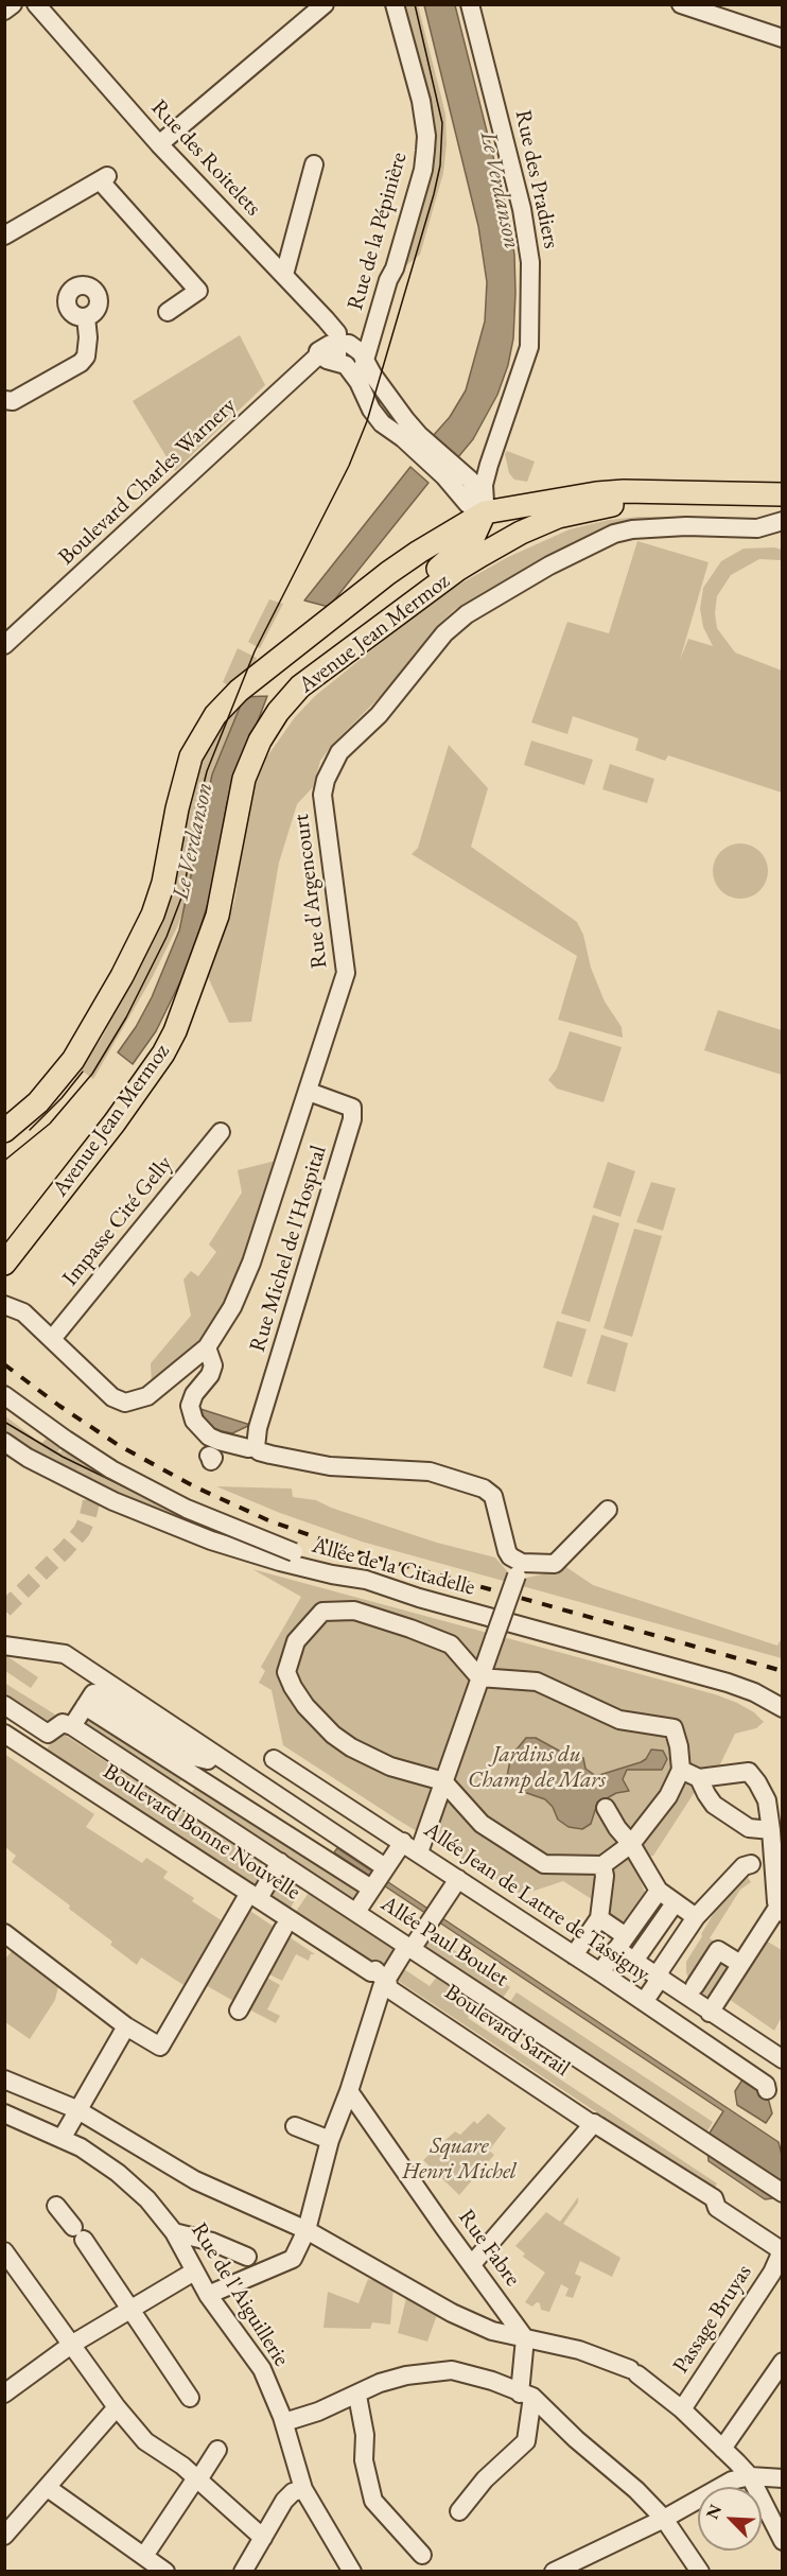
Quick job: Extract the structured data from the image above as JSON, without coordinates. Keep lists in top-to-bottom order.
{
  "streets": {
    "main road": ["Avenue Jean Mermoz"],
    "street": [
      "Rue des Roitelets",
      "Rue des Pradiers",
      "Rue de la Pépinière",
      "Boulevard Charles Warnery",
      "Rue d'Argencourt",
      "Impasse Cité Gelly",
      "Rue Michel de l'Hospital",
      "Allée de la Citadelle",
      "Boulevard Bonne Nouvelle",
      "Allée Jean de Lattre de Tassigny",
      "Allée Paul Boulet",
      "Boulevard Sarrail",
      "Rue Fabre",
      "Rue de l'Aiguillerie",
      "Passage Bruyas"
    ]
  },
  "crossings": [
    ["Rue des Roitelets", "Boulevard Charles Warnery"],
    ["Rue des Pradiers", "Avenue Jean Mermoz"],
    ["Rue d'Argencourt", "Impasse Cité Gelly"],
    ["Rue d'Argencourt", "Rue Michel de l'Hospital"],
    ["Boulevard Bonne Nouvelle", "Boulevard Sarrail"],
    ["Boulevard Sarrail", "Passage Bruyas"]
  ],
  "water": ["Le Verdanson"],
  "parks": ["Jardins du Champ de Mars", "Square Henri Michel"],
  "north": "top left"
}
